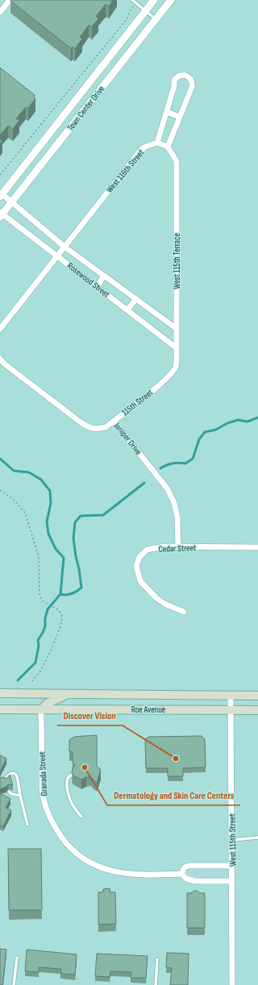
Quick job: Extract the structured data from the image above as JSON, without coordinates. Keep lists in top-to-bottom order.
{
  "streets": {
    "main road": ["Roe Avenue"],
    "street": [
      "Town Center Drive",
      "West 116th Street",
      "West 115th Terrace",
      "Rosewood Street",
      "115th Street",
      "Juniper Drive",
      "Cedar Street",
      "Granada Street",
      "West 115th Street"
    ]
  },
  "crossings": [
    ["Town Center Drive", "Rosewood Street"],
    ["West 116th Street", "Rosewood Street"],
    ["West 115th Terrace", "Rosewood Street"],
    ["West 115th Terrace", "115th Street"],
    ["115th Street", "Juniper Drive"],
    ["Juniper Drive", "Cedar Street"],
    ["Roe Avenue", "Granada Street"],
    ["Roe Avenue", "West 115th Street"],
    ["Granada Street", "West 115th Street"]
  ],
  "places": ["Discover Vision", "Dermatology and Skin Care Centers"]
}
